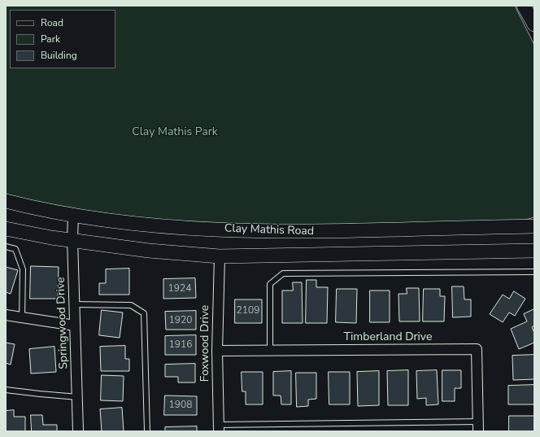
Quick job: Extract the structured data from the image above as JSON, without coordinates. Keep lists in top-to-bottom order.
{
  "streets": {
    "main road": ["Clay Mathis Road"],
    "street": ["Springwood Drive", "Timberland Drive", "Foxwood Drive"]
  },
  "crossings": [
    ["Clay Mathis Road", "Springwood Drive"],
    ["Clay Mathis Road", "Foxwood Drive"],
    ["Timberland Drive", "Foxwood Drive"]
  ],
  "parks": ["Clay Mathis Park"],
  "house_numbers": [
    "1924",
    "2109",
    "1920",
    "1916",
    "1908"
  ],
  "legend": ["Road", "Park", "Building"]
}
